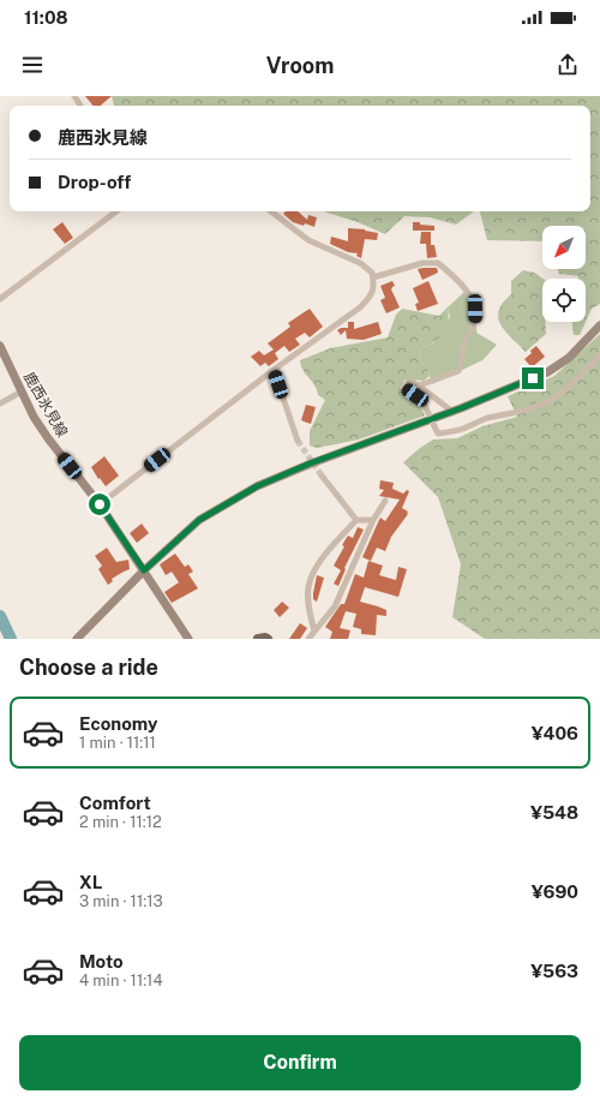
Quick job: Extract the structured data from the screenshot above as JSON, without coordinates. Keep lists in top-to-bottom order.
{
  "streets": {
    "street": ["鹿西氷見線"]
  },
  "north": "bottom left",
  "page": {
    "status": "11:08",
    "header": "Vroom",
    "banner": ["鹿西氷見線", "Drop-off"],
    "heading": "Choose a ride",
    "list": [
      {
        "name": "Economy",
        "note": "1 min · 11:11",
        "value": "¥406"
      },
      {
        "name": "Comfort",
        "note": "2 min · 11:12",
        "value": "¥548"
      },
      {
        "name": "XL",
        "note": "3 min · 11:13",
        "value": "¥690"
      },
      {
        "name": "Moto",
        "note": "4 min · 11:14",
        "value": "¥563"
      }
    ],
    "buttons": "Confirm"
  }
}
